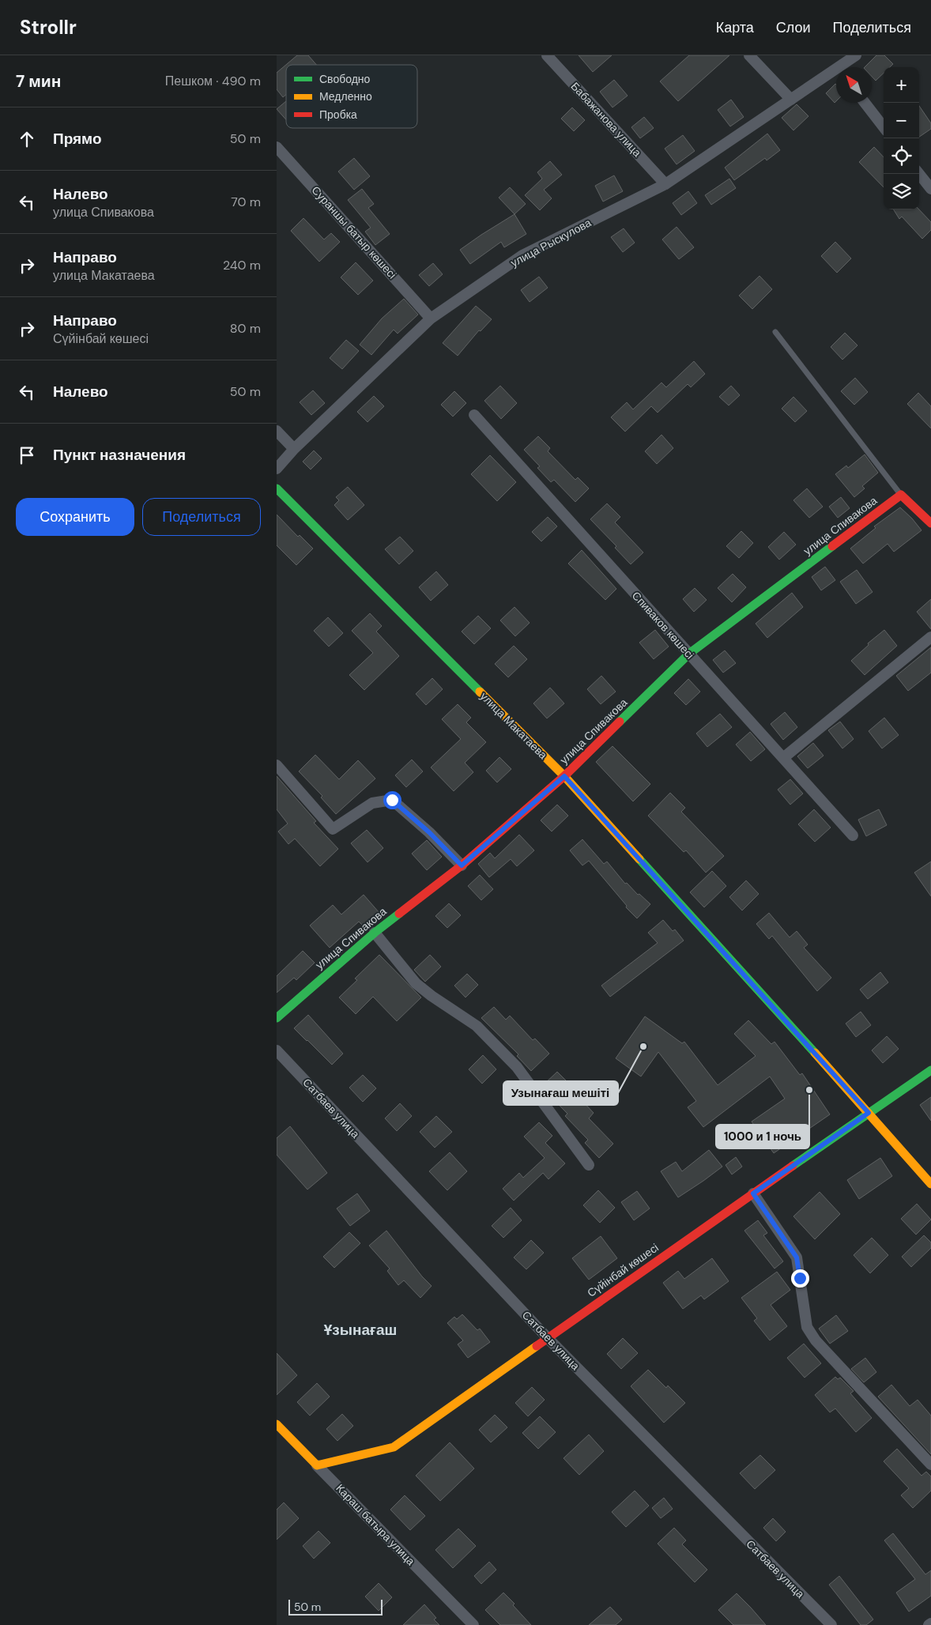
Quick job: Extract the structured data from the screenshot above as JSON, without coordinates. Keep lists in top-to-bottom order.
{
  "streets": {
    "street": [
      "Бабажанова улица",
      "Сураншы батыр көшесі",
      "улица Рыскулова",
      "улица Спивакова",
      "Спиваков көшесі",
      "улица Макатаева",
      "Сатбаев улица",
      "Сүйінбай көшесі",
      "Караш батыра улица"
    ]
  },
  "crossings": [
    ["Бабажанова улица", "улица Рыскулова"],
    ["Сураншы батыр көшесі", "улица Рыскулова"],
    ["улица Спивакова", "Спиваков көшесі"],
    ["улица Спивакова", "улица Макатаева"],
    ["улица Макатаева", "Сүйінбай көшесі"],
    ["Сатбаев улица", "Сүйінбай көшесі"],
    ["Сүйінбай көшесі", "Караш батыра улица"]
  ],
  "districts": ["Ұзынағаш"],
  "places": ["Узынағаш мешіті", "1000 и 1 ночь"],
  "legend": ["Свободно", "Медленно", "Пробка"],
  "scale_bar": "50 m",
  "north": "top left",
  "page": {
    "header": "Strollr",
    "nav": ["Карта", "Слои", "Поделиться"],
    "heading": ["7 мин", "Пешком · 490 m"],
    "map_buttons": ["+", "−"],
    "list": [
      ["Прямо", "50 m"],
      ["Налево", "улица Спивакова", "70 m"],
      ["Направо", "улица Макатаева", "240 m"],
      ["Направо", "Сүйінбай көшесі", "80 m"],
      ["Налево", "50 m"],
      "Пункт назначения"
    ],
    "buttons": ["Сохранить", "Поделиться"],
    "scale": "50 m"
  }
}
